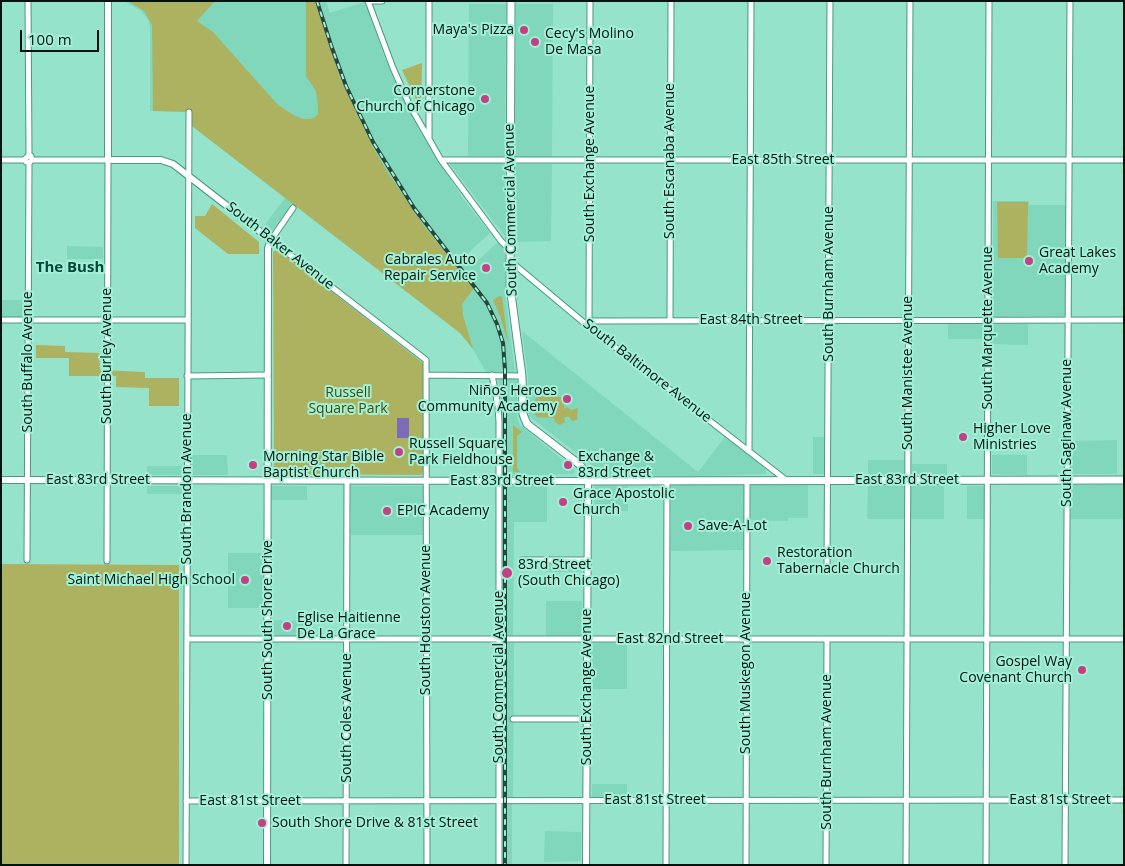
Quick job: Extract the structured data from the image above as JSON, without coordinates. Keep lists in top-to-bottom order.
{
  "streets": {
    "main road": ["South Commercial Avenue", "East 83rd Street"],
    "street": [
      "East 85th Street",
      "South Escanaba Avenue",
      "South Exchange Avenue",
      "South Baker Avenue",
      "South Burnham Avenue",
      "East 84th Street",
      "South Marquette Avenue",
      "South Burley Avenue",
      "South Buffalo Avenue",
      "South Baltimore Avenue",
      "South Manistee Avenue",
      "South Saginaw Avenue",
      "South Brandon Avenue",
      "South South Shore Drive",
      "South Houston Avenue",
      "East 82nd Street",
      "South Muskegon Avenue",
      "South Coles Avenue",
      "East 81st Street"
    ]
  },
  "crossings": [
    ["East 85th Street", "South Escanaba Avenue"],
    ["East 85th Street", "South Exchange Avenue"],
    ["East 85th Street", "South Commercial Avenue"],
    ["East 85th Street", "South Burnham Avenue"],
    ["East 85th Street", "South Marquette Avenue"],
    ["East 85th Street", "South Manistee Avenue"],
    ["East 85th Street", "South Saginaw Avenue"],
    ["South Escanaba Avenue", "East 84th Street"],
    ["South Exchange Avenue", "South Commercial Avenue"],
    ["South Exchange Avenue", "East 84th Street"],
    ["South Exchange Avenue", "South Baltimore Avenue"],
    ["South Exchange Avenue", "East 83rd Street"],
    ["South Exchange Avenue", "East 82nd Street"],
    ["South Exchange Avenue", "East 81st Street"],
    ["South Commercial Avenue", "South Baltimore Avenue"],
    ["South Commercial Avenue", "East 83rd Street"],
    ["South Commercial Avenue", "East 82nd Street"],
    ["South Commercial Avenue", "East 81st Street"],
    ["South Baker Avenue", "South Burley Avenue"],
    ["South Baker Avenue", "South Brandon Avenue"],
    ["South Baker Avenue", "South South Shore Drive"],
    ["South Baker Avenue", "South Houston Avenue"],
    ["South Burnham Avenue", "East 84th Street"],
    ["South Burnham Avenue", "East 83rd Street"],
    ["South Burnham Avenue", "East 82nd Street"],
    ["South Burnham Avenue", "East 81st Street"],
    ["East 84th Street", "South Marquette Avenue"],
    ["East 84th Street", "South Manistee Avenue"],
    ["East 84th Street", "South Saginaw Avenue"],
    ["South Marquette Avenue", "East 83rd Street"],
    ["South Marquette Avenue", "East 82nd Street"],
    ["South Marquette Avenue", "East 81st Street"],
    ["South Burley Avenue", "East 83rd Street"],
    ["South Buffalo Avenue", "East 83rd Street"],
    ["South Baltimore Avenue", "East 83rd Street"],
    ["South Manistee Avenue", "East 83rd Street"],
    ["South Manistee Avenue", "East 82nd Street"],
    ["South Manistee Avenue", "East 81st Street"],
    ["South Saginaw Avenue", "East 83rd Street"],
    ["South Saginaw Avenue", "East 82nd Street"],
    ["South Saginaw Avenue", "East 81st Street"],
    ["East 83rd Street", "South Brandon Avenue"],
    ["East 83rd Street", "South South Shore Drive"],
    ["East 83rd Street", "South Houston Avenue"],
    ["East 83rd Street", "South Muskegon Avenue"],
    ["East 83rd Street", "South Coles Avenue"],
    ["South Brandon Avenue", "East 82nd Street"],
    ["South Brandon Avenue", "East 81st Street"],
    ["South South Shore Drive", "East 82nd Street"],
    ["South South Shore Drive", "East 81st Street"],
    ["South Houston Avenue", "East 82nd Street"],
    ["South Houston Avenue", "East 81st Street"],
    ["East 82nd Street", "South Muskegon Avenue"],
    ["East 82nd Street", "South Coles Avenue"],
    ["South Muskegon Avenue", "East 81st Street"],
    ["South Coles Avenue", "East 81st Street"]
  ],
  "districts": ["The Bush"],
  "parks": ["Russell Square Park"],
  "places": [
    "Maya's Pizza",
    "Cecy's Molino De Masa",
    "Cornerstone Church of Chicago",
    "Great Lakes Academy",
    "Cabrales Auto Repair Service",
    "Niños Heroes Community Academy",
    "Higher Love Ministries",
    "Russell Square Park Fieldhouse",
    "Morning Star Bible Baptist Church",
    "Exchange & 83rd Street",
    "Grace Apostolic Church",
    "EPIC Academy",
    "Save-A-Lot",
    "Restoration Tabernacle Church",
    "83rd Street (South Chicago)",
    "Saint Michael High School",
    "Eglise Haitienne De La Grace",
    "Gospel Way Covenant Church",
    "South Shore Drive & 81st Street"
  ],
  "scale_bar": "100 m"
}
